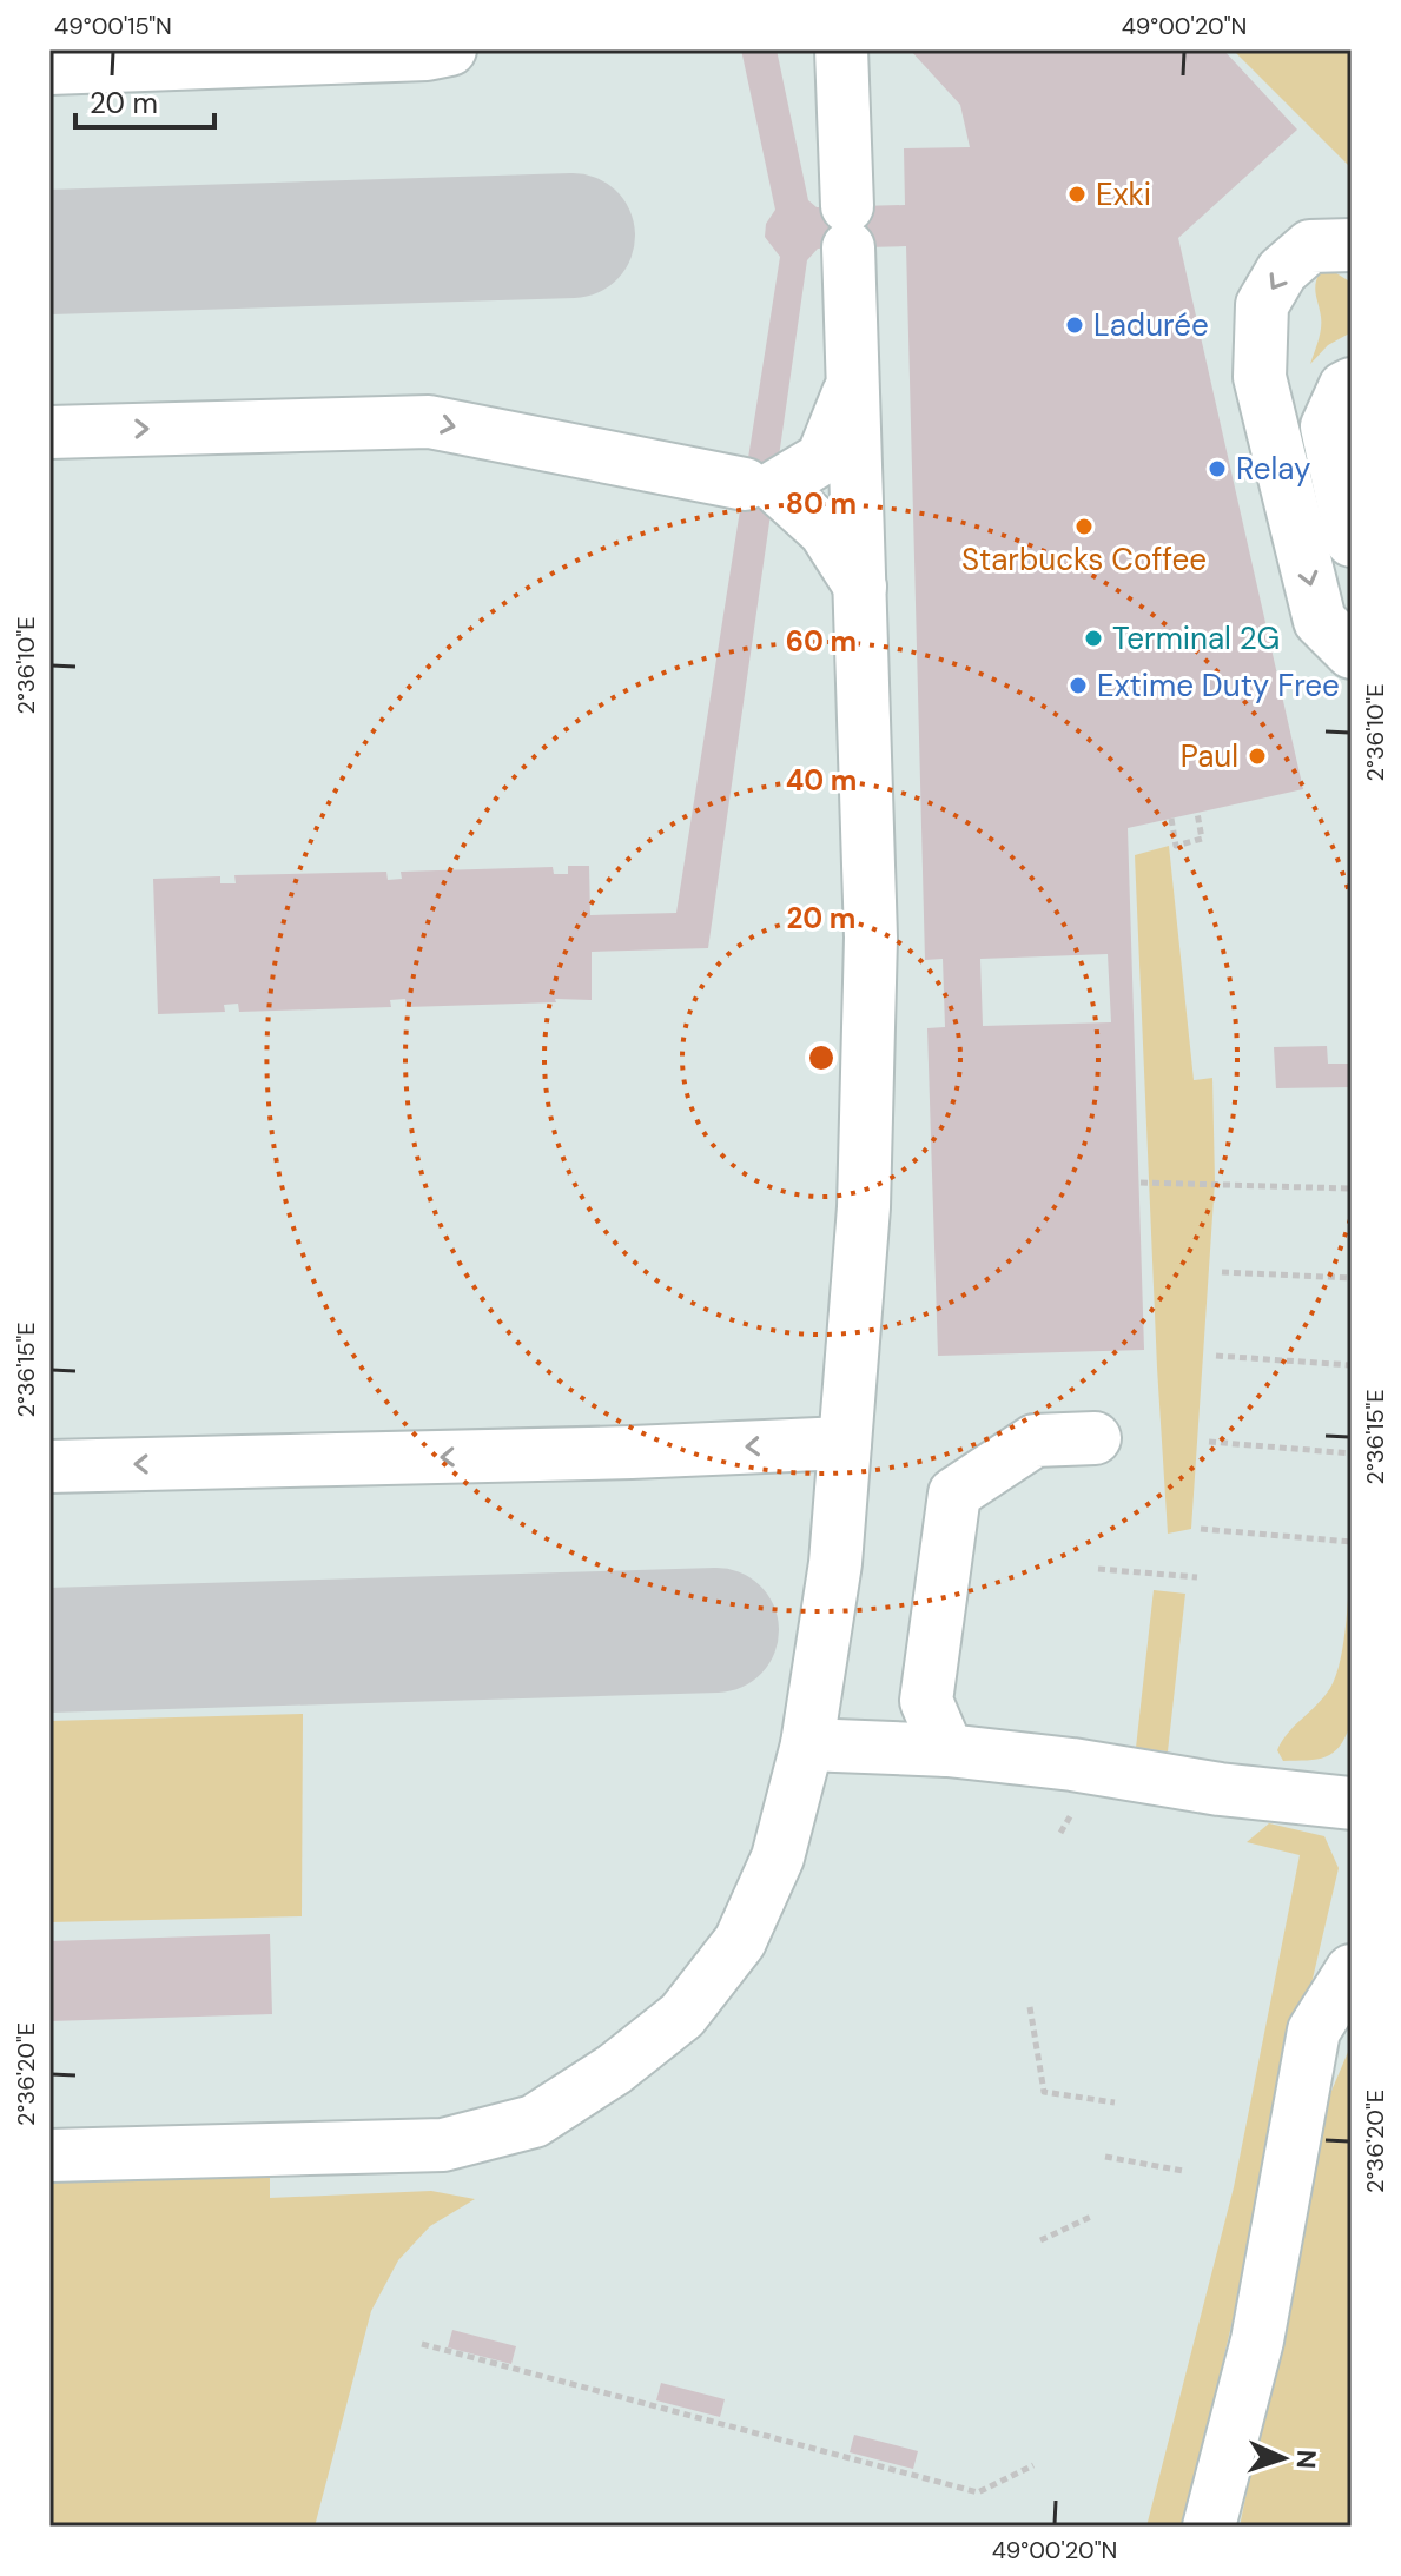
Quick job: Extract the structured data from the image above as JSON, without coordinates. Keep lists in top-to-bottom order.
{
  "places": [
    "Exki",
    "Ladurée",
    "Relay",
    "Starbucks Coffee",
    "Terminal 2G",
    "Extime Duty Free",
    "Paul"
  ],
  "scale_bar": "20 m",
  "north": "right",
  "coordinates": [
    "49°00'15\"N",
    "49°00'20\"N",
    "2°36'10\"E",
    "2°36'15\"E",
    "2°36'20\"E"
  ],
  "rings": [
    "80 m",
    "60 m",
    "40 m",
    "20 m"
  ]
}
